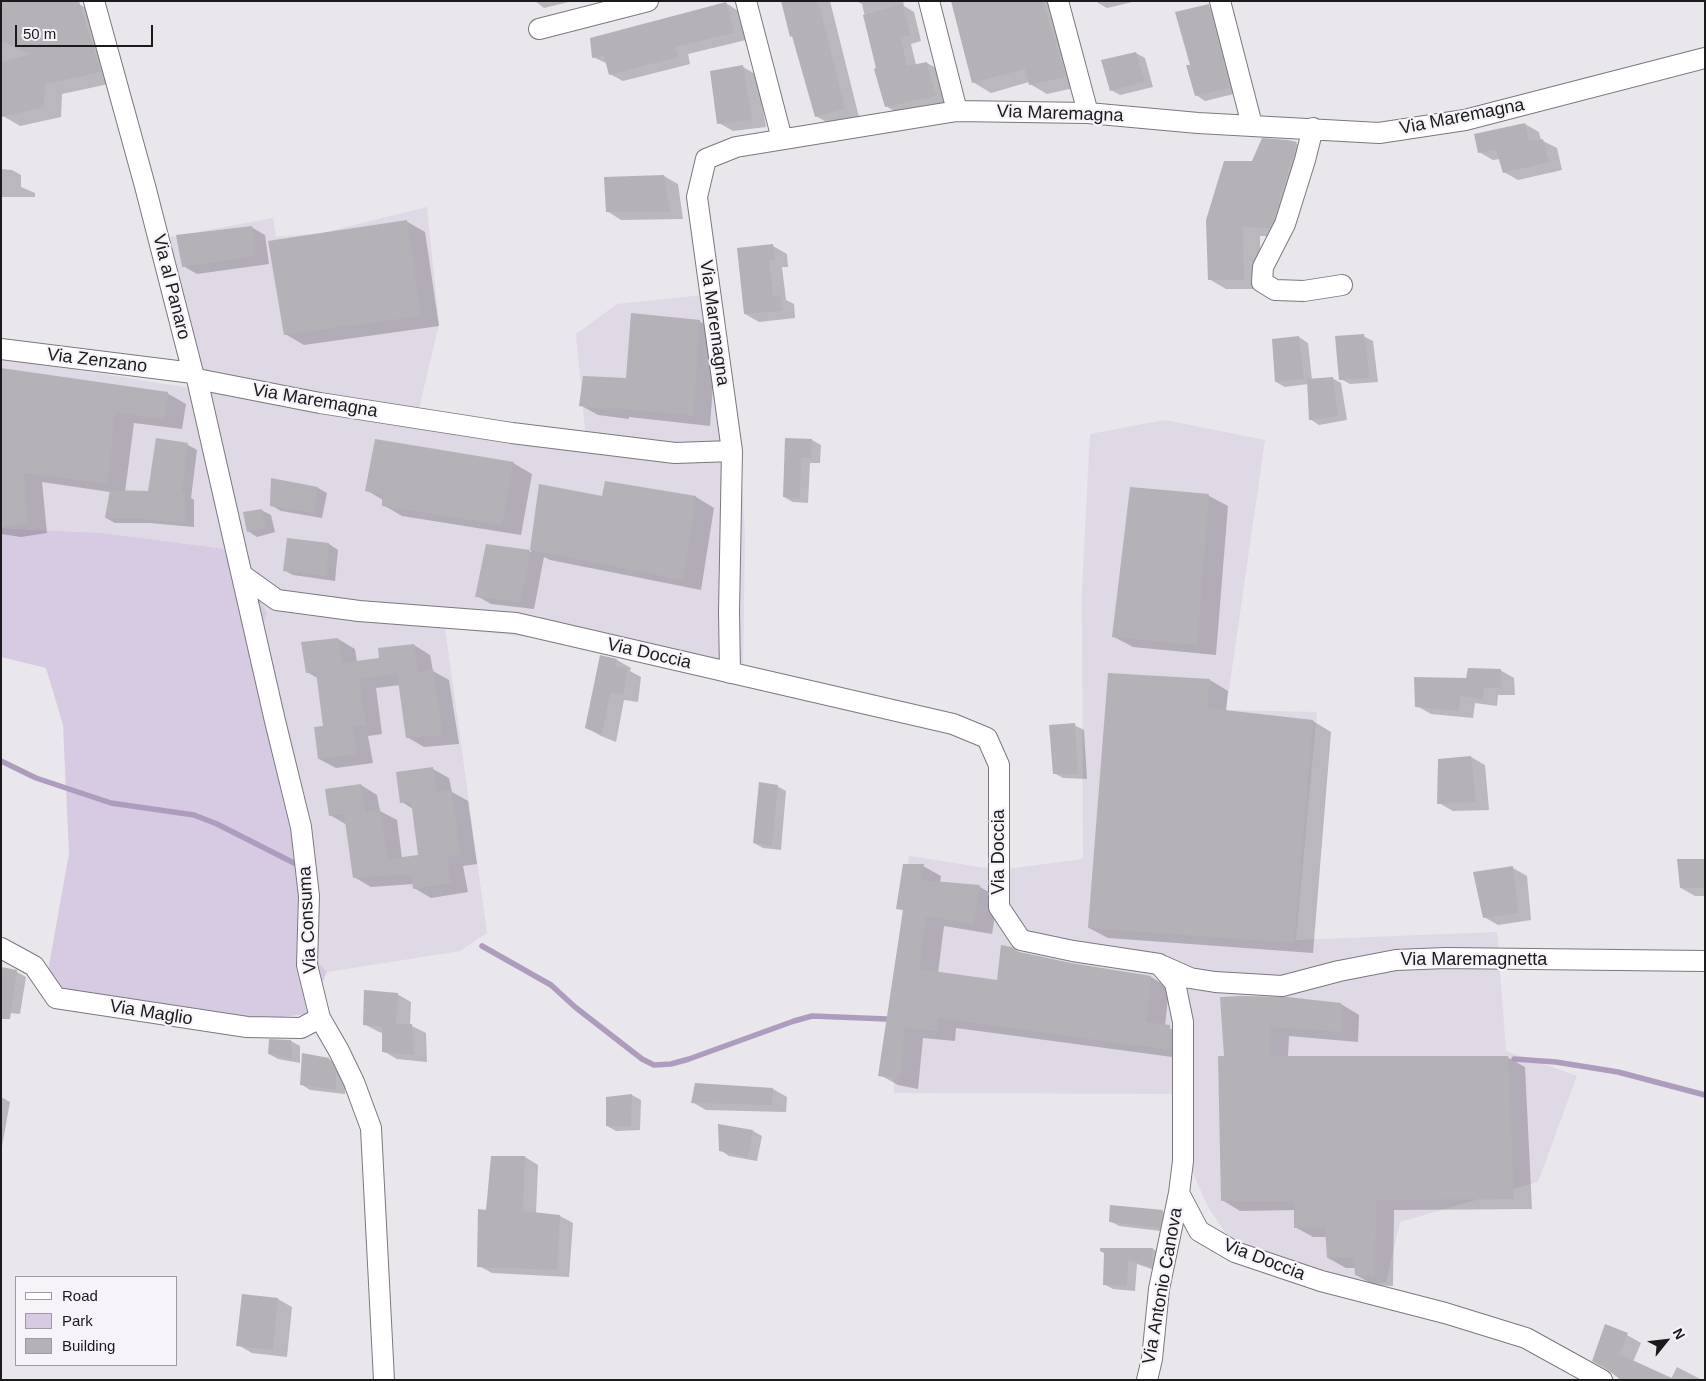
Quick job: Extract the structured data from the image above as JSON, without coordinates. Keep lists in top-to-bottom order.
{
  "streets": {
    "street": [
      "Via Maremagna",
      "Via al Panaro",
      "Via Zenzano",
      "Via Doccia",
      "Via Consuma",
      "Via Maremagnetta",
      "Via Maglio",
      "Via Antonio Canova"
    ]
  },
  "crossings": [
    ["Via Maremagna", "Via al Panaro"],
    ["Via Maremagna", "Via Zenzano"],
    ["Via Maremagna", "Via Doccia"],
    ["Via al Panaro", "Via Zenzano"],
    ["Via al Panaro", "Via Doccia"],
    ["Via al Panaro", "Via Consuma"],
    ["Via Doccia", "Via Consuma"],
    ["Via Doccia", "Via Maremagnetta"],
    ["Via Doccia", "Via Antonio Canova"],
    ["Via Consuma", "Via Maglio"]
  ],
  "legend": ["Road", "Park", "Building"],
  "scale_bar": "50 m",
  "north": "top right"
}
